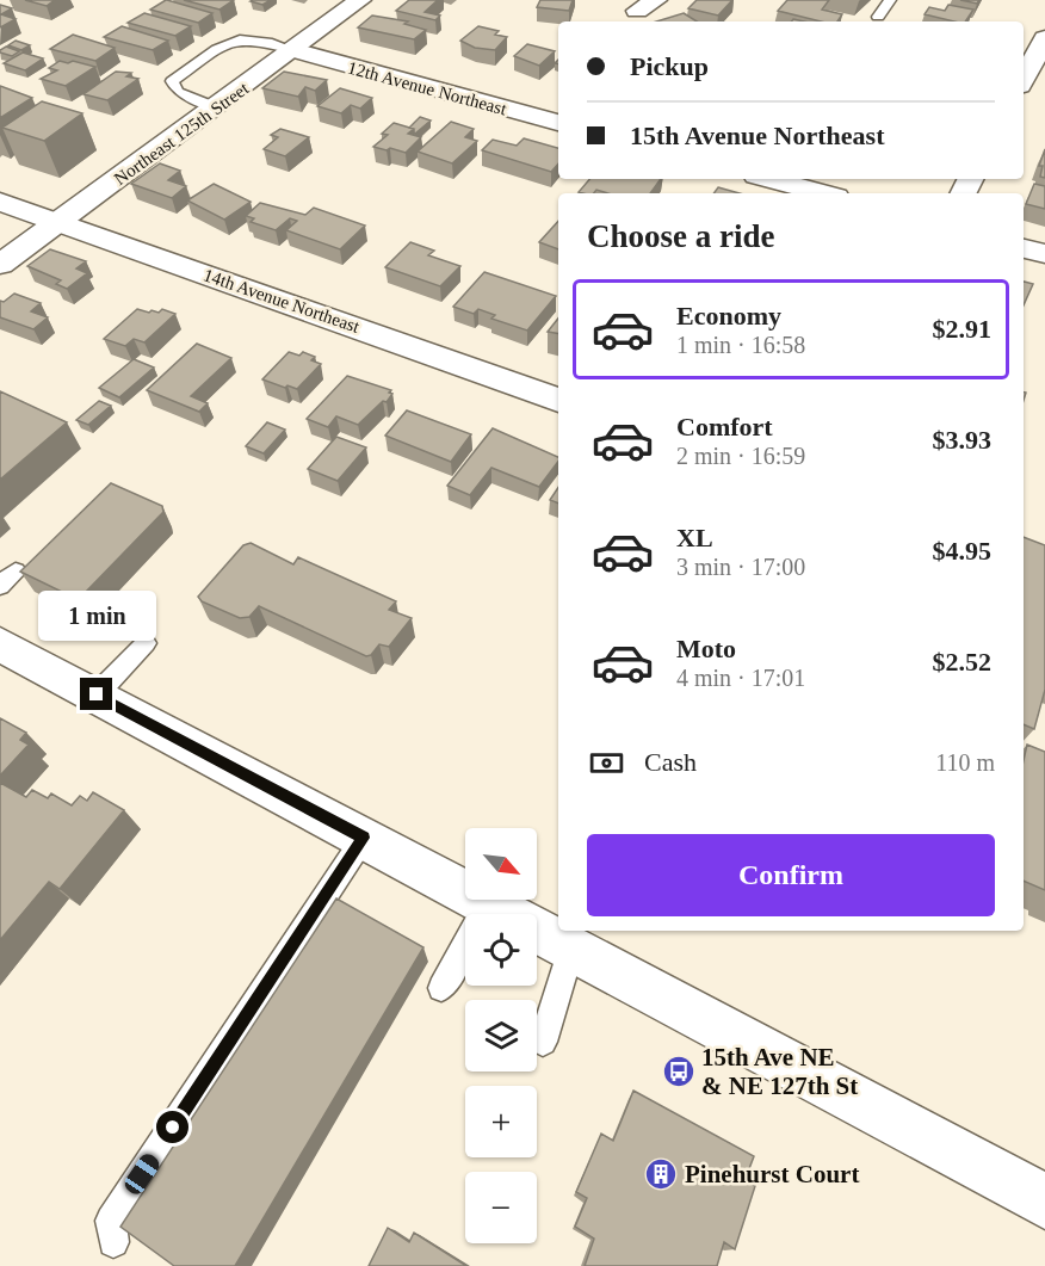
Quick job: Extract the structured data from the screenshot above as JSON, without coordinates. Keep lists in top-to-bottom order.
{
  "streets": {
    "main road": ["12th Avenue Northeast", "Northeast 125th Street", "14th Avenue Northeast"]
  },
  "crossings": [
    ["12th Avenue Northeast", "Northeast 125th Street"],
    ["Northeast 125th Street", "14th Avenue Northeast"]
  ],
  "places": {
    "bus stop": ["15th Ave NE & NE 127th St"],
    "building": ["Pinehurst Court"]
  },
  "north": "bottom right",
  "page": {
    "banner": ["Pickup", "15th Avenue Northeast"],
    "heading": "Choose a ride",
    "list": [
      {
        "name": "Economy",
        "note": "1 min · 16:58",
        "value": "$2.91"
      },
      {
        "name": "Comfort",
        "note": "2 min · 16:59",
        "value": "$3.93"
      },
      {
        "name": "XL",
        "note": "3 min · 17:00",
        "value": "$4.95"
      },
      {
        "name": "Moto",
        "note": "4 min · 17:01",
        "value": "$2.52"
      }
    ],
    "bubble": "1 min",
    "pay": ["Cash", "110 m"],
    "buttons": "Confirm",
    "map_buttons": ["+", "−"]
  }
}
